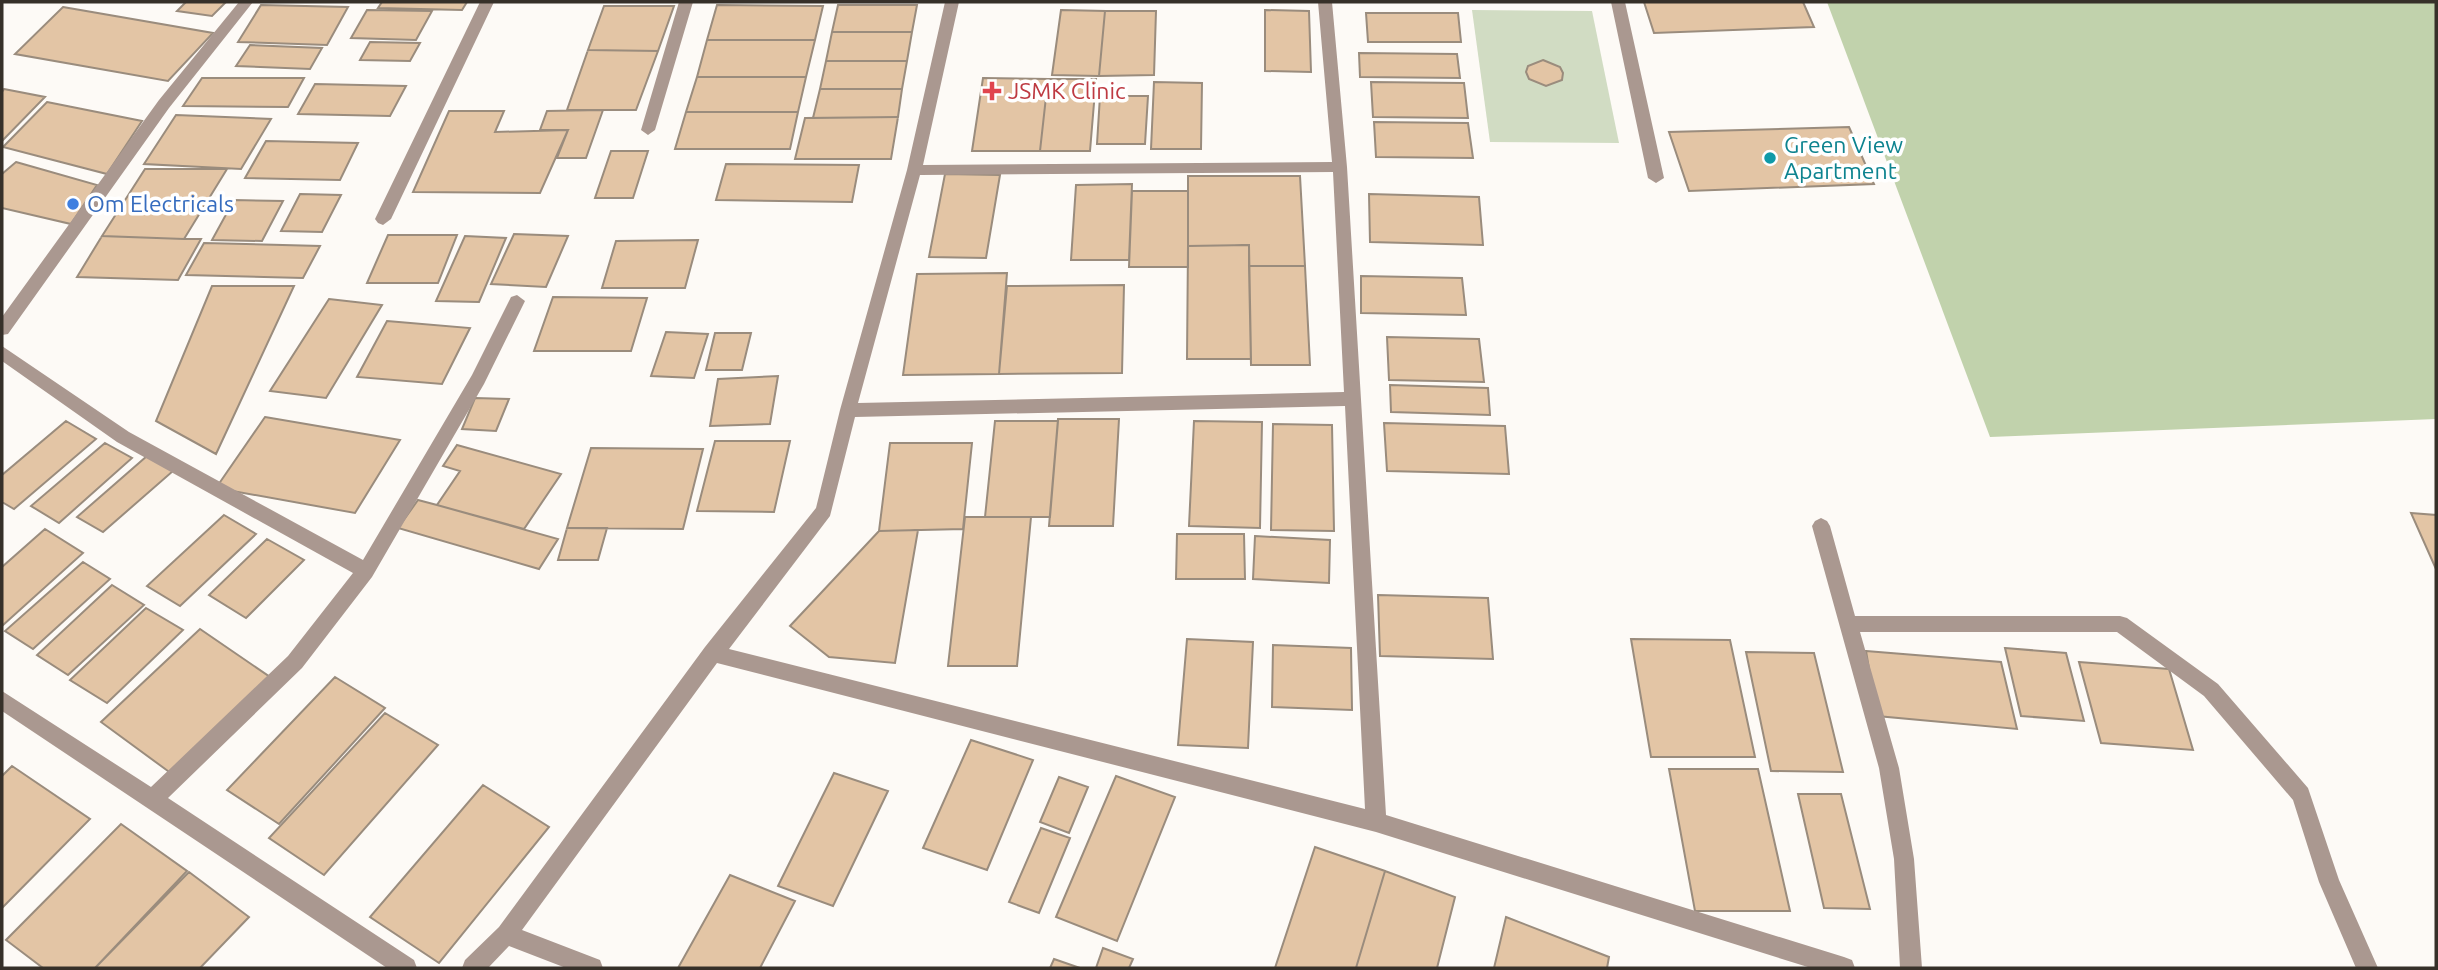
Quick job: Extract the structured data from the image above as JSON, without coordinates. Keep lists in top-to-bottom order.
{
  "places": {
    "health": ["JSMK Clinic"],
    "other": ["Green View Apartment", "Om Electricals"]
  }
}
